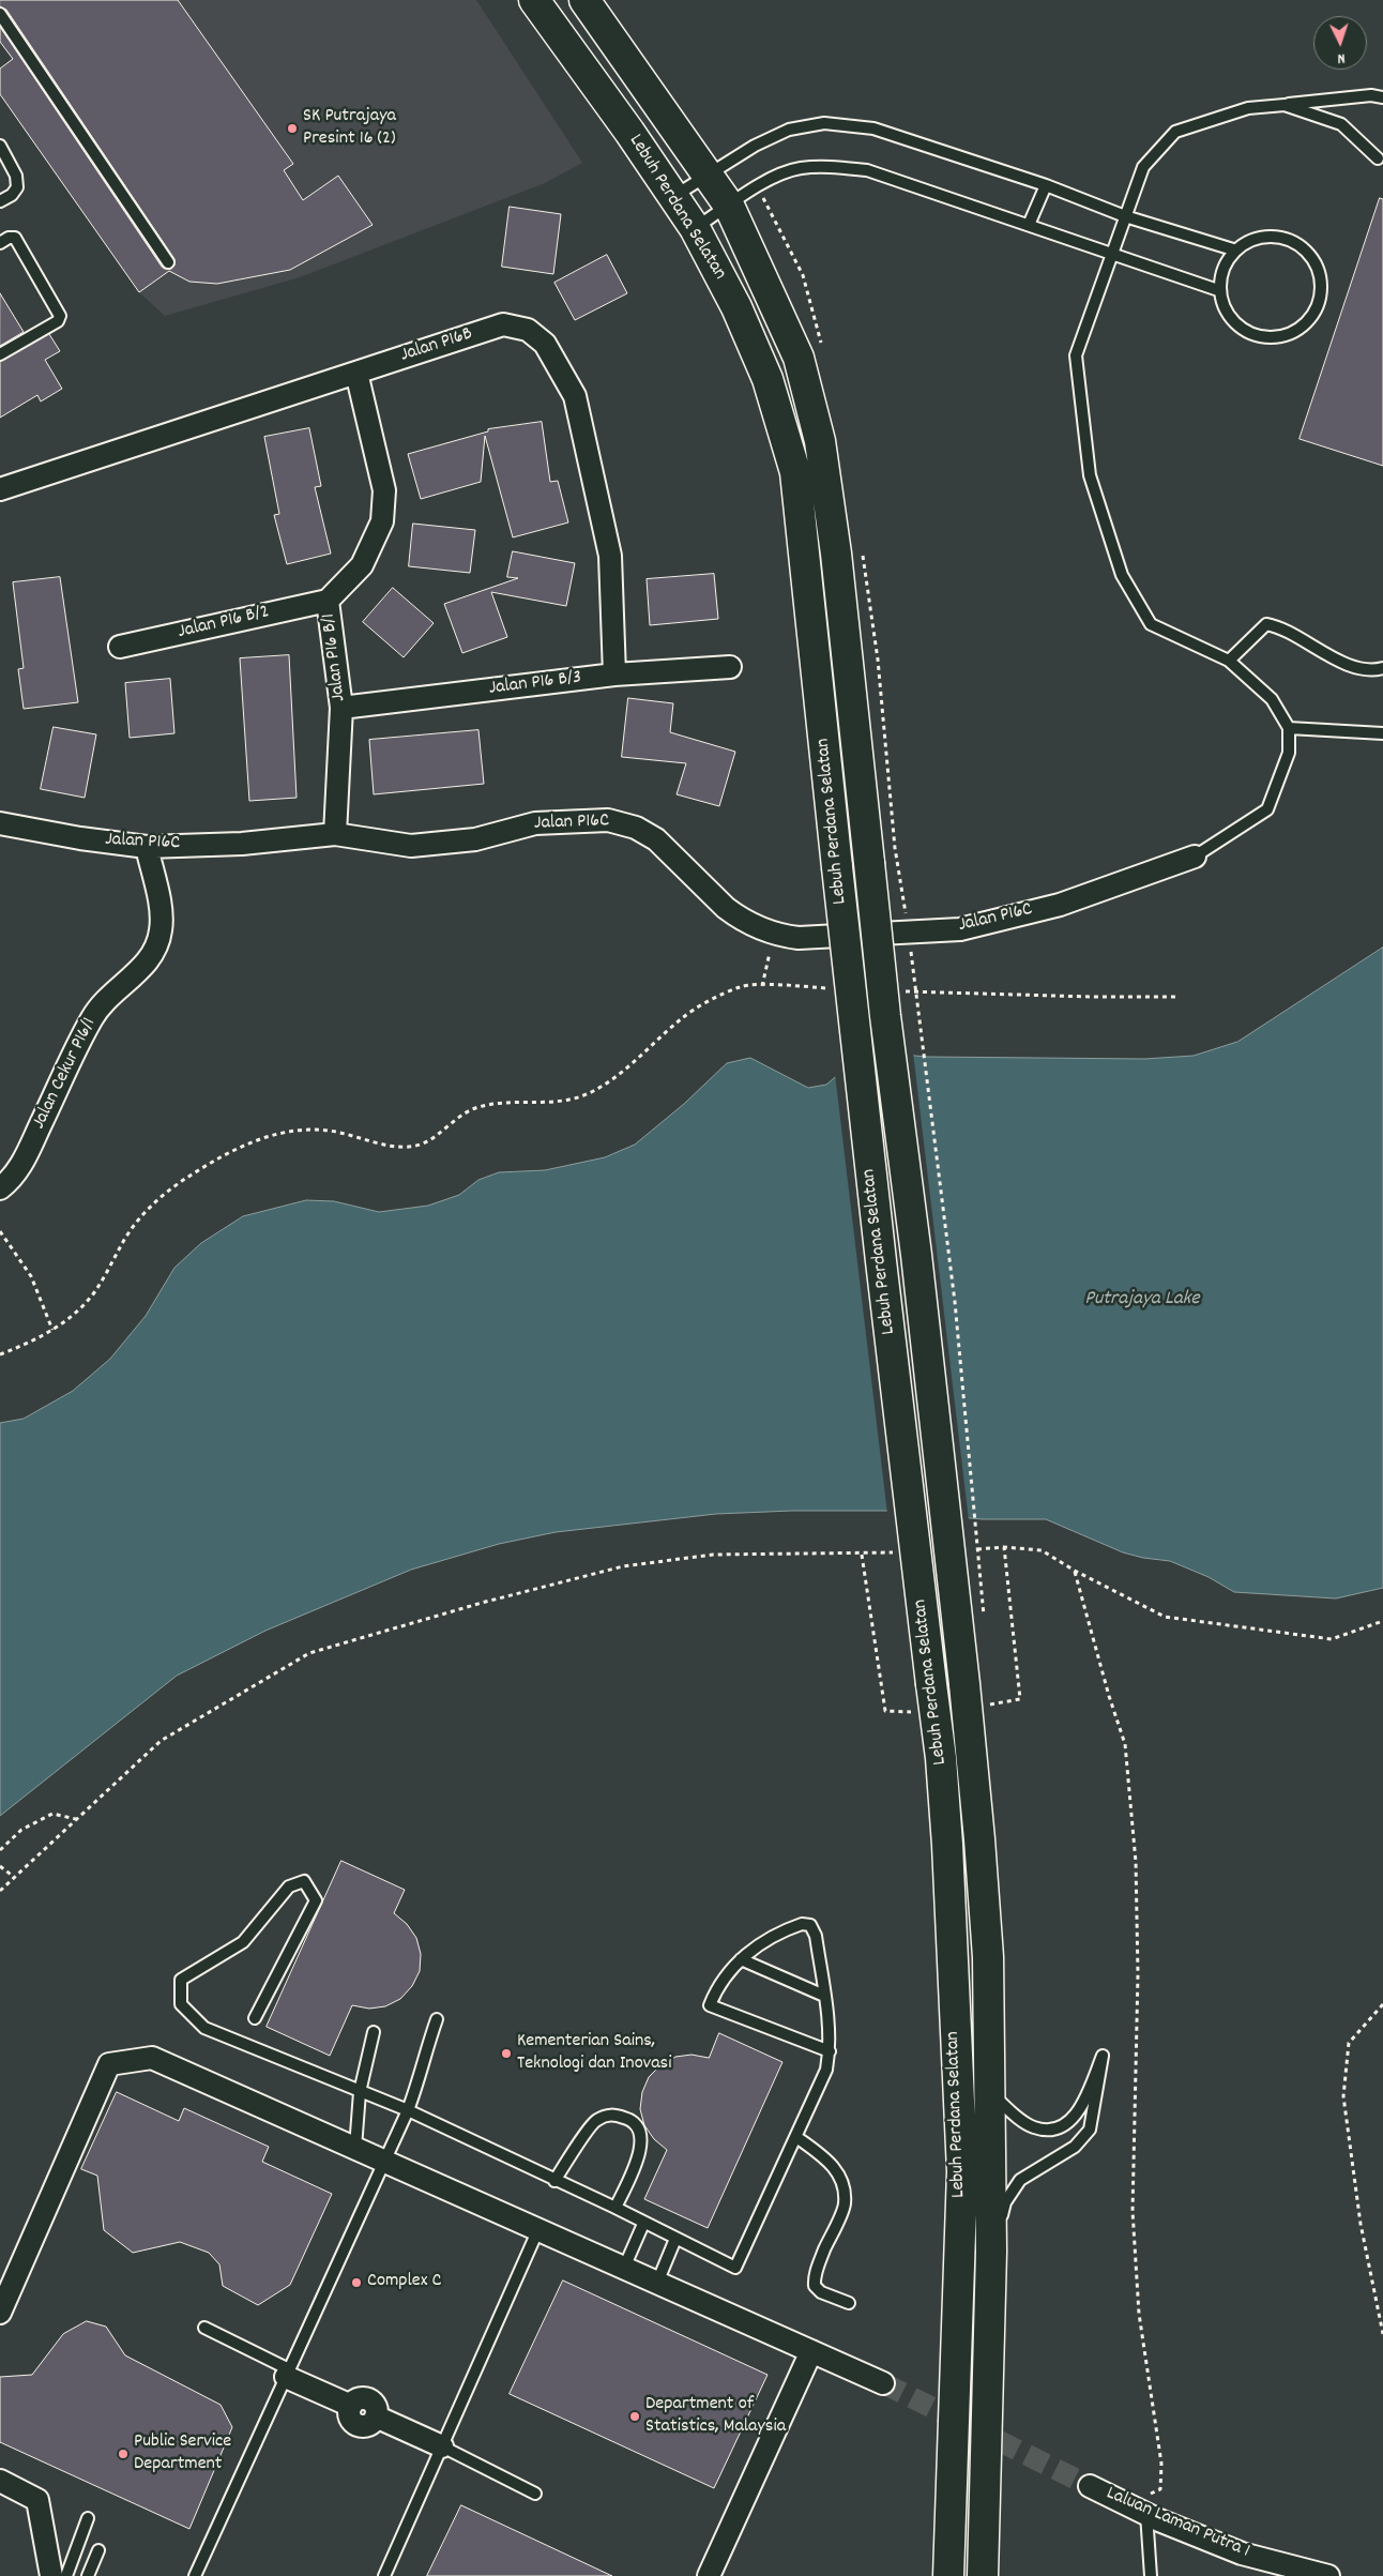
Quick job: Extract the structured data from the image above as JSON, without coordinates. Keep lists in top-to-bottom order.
{
  "streets": {
    "main road": ["Lebuh Perdana Selatan"],
    "street": [
      "Jalan P16B",
      "Jalan P16 B/2",
      "Jalan P16 B/1",
      "Jalan P16 B/3",
      "Jalan P16C",
      "Jalan Cekur P16/1",
      "Laluan Laman Putra 1"
    ]
  },
  "crossings": [
    ["Jalan P16B", "Jalan P16 B/1"],
    ["Jalan P16B", "Jalan P16 B/3"],
    ["Jalan P16 B/2", "Jalan P16 B/1"],
    ["Jalan P16 B/1", "Jalan P16 B/3"],
    ["Jalan P16 B/1", "Jalan P16C"],
    ["Jalan P16C", "Jalan Cekur P16/1"]
  ],
  "water": ["Putrajaya Lake"],
  "places": [
    "SK Putrajaya Presint 16 (2)",
    "Kementerian Sains, Teknologi dan Inovasi",
    "Complex C",
    "Department of Statistics, Malaysia",
    "Public Service Department"
  ],
  "north": "bottom"
}
